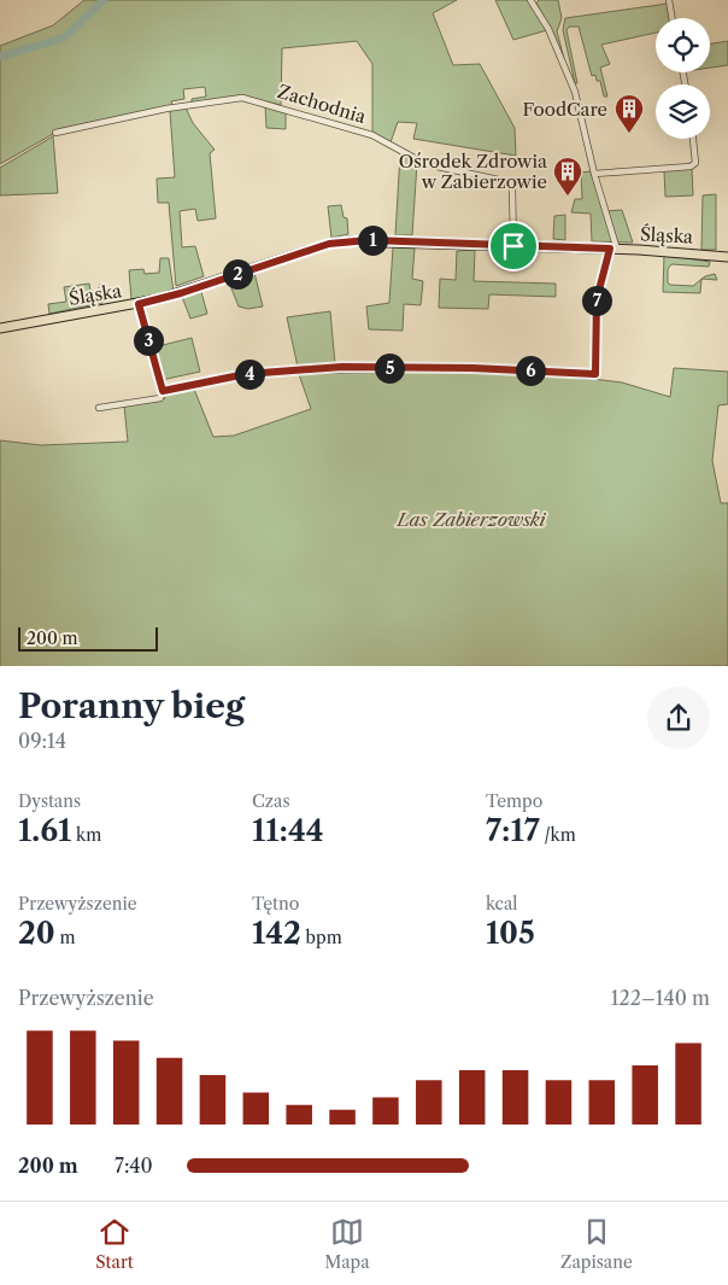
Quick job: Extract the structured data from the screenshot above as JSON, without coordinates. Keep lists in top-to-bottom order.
{
  "streets": {
    "main road": ["Śląska"],
    "street": ["Zachodnia"]
  },
  "crossings": [
    ["Zachodnia", "Śląska"]
  ],
  "parks": ["Las Zabierzowski"],
  "places": {
    "building": ["FoodCare", "Ośrodek Zdrowia w Zabierzowie"]
  },
  "scale_bar": "200 m",
  "page": {
    "pins": [
      "1",
      "2",
      "7",
      "3",
      "5",
      "6",
      "4"
    ],
    "scale": "200 m",
    "heading": ["Poranny bieg", "09:14"],
    "stats": [
      ["Dystans", "1.61 km"],
      ["Czas", "11:44"],
      ["Tempo", "7:17 /km"],
      ["Przewyższenie", "20 m"],
      ["Tętno", "142 bpm"],
      ["kcal", "105"]
    ],
    "chart": ["Przewyższenie", "122–140 m"],
    "list": [
      {
        "name": "200 m",
        "note": "7:40"
      }
    ],
    "tabs": ["Start", "Mapa", "Zapisane"]
  }
}
